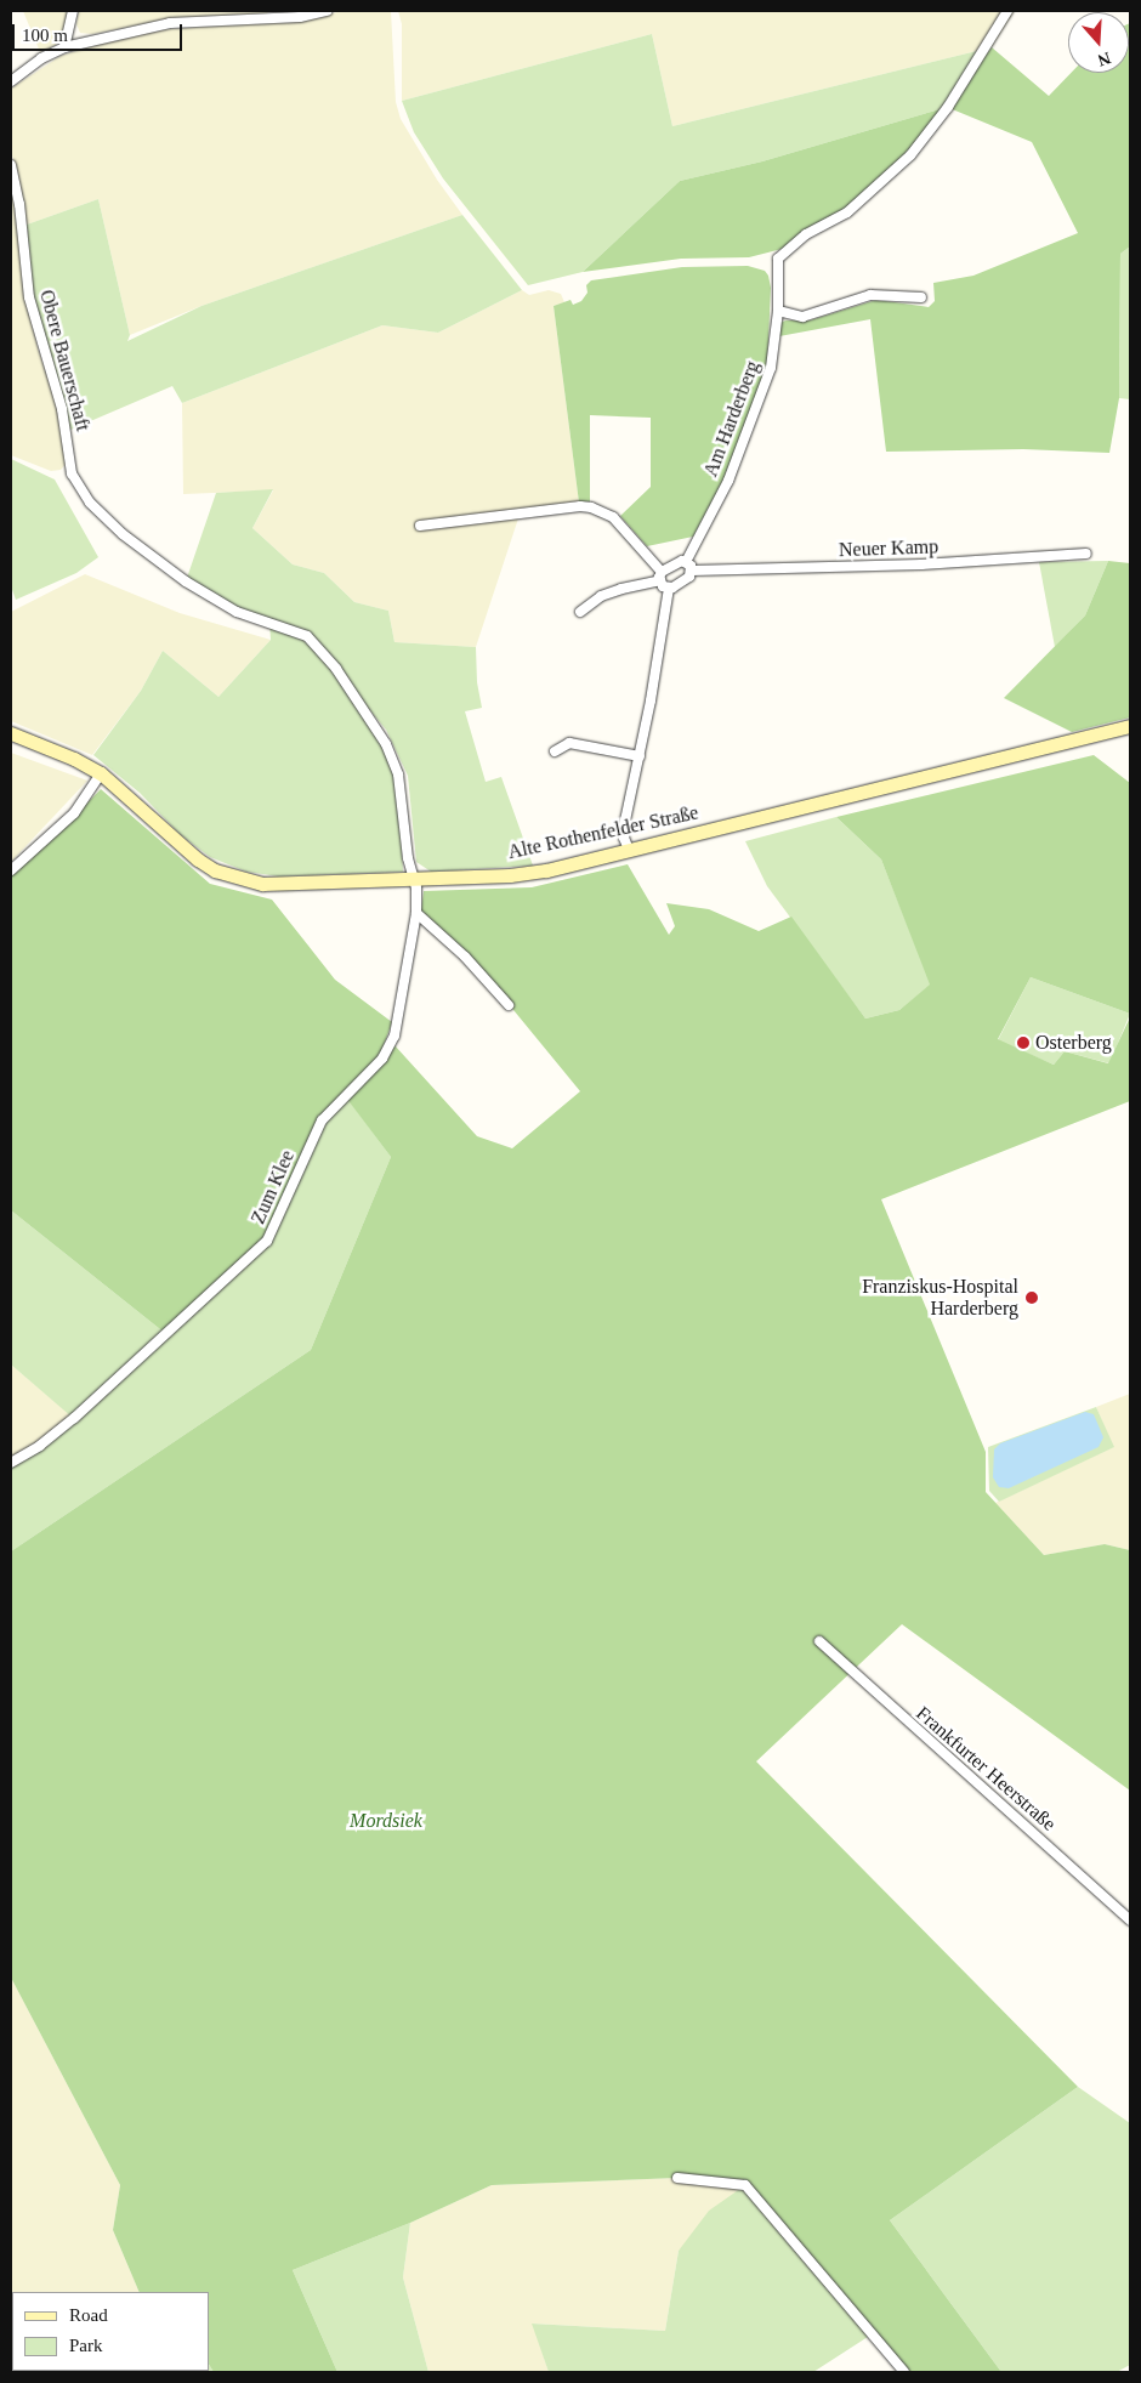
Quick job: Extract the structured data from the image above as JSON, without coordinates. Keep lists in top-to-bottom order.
{
  "streets": {
    "street": [
      "Obere Bauerschaft",
      "Am Harderberg",
      "Neuer Kamp",
      "Alte Rothenfelder Straße",
      "Zum Klee",
      "Frankfurter Heerstraße"
    ]
  },
  "crossings": [
    ["Obere Bauerschaft", "Alte Rothenfelder Straße"],
    ["Obere Bauerschaft", "Zum Klee"],
    ["Alte Rothenfelder Straße", "Zum Klee"]
  ],
  "parks": ["Mordsiek"],
  "places": ["Osterberg", "Franziskus-Hospital Harderberg"],
  "legend": ["Road", "Park"],
  "scale_bar": "100 m",
  "north": "bottom"
}
